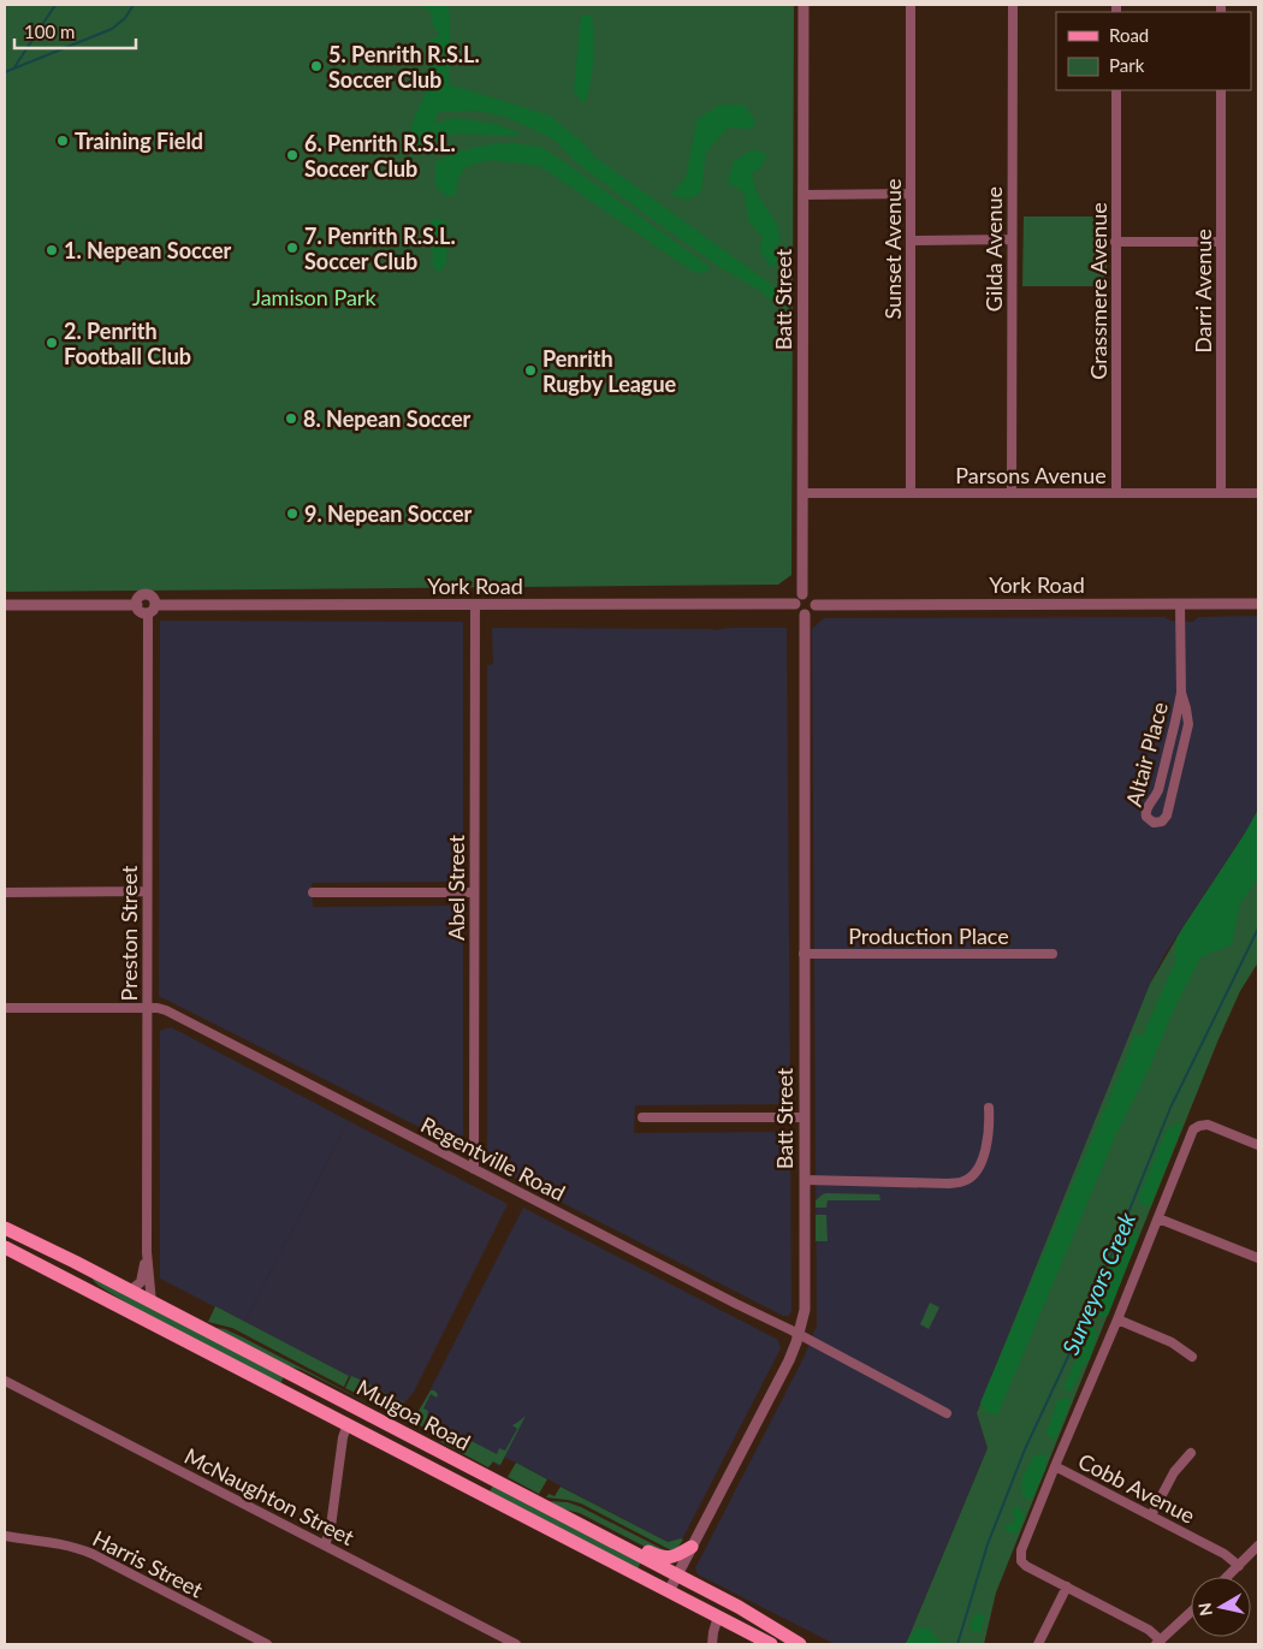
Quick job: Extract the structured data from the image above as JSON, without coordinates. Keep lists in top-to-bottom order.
{
  "streets": {
    "main road": ["Mulgoa Road"],
    "street": [
      "Sunset Avenue",
      "Gilda Avenue",
      "Grassmere Avenue",
      "Darri Avenue",
      "Batt Street",
      "Parsons Avenue",
      "York Road",
      "Altair Place",
      "Abel Street",
      "Preston Street",
      "Production Place",
      "Regentville Road",
      "Cobb Avenue",
      "McNaughton Street",
      "Harris Street"
    ]
  },
  "crossings": [
    ["Sunset Avenue", "Parsons Avenue"],
    ["Gilda Avenue", "Parsons Avenue"],
    ["Grassmere Avenue", "Parsons Avenue"],
    ["Darri Avenue", "Parsons Avenue"],
    ["Batt Street", "Parsons Avenue"],
    ["Batt Street", "York Road"],
    ["Batt Street", "Production Place"],
    ["Batt Street", "Regentville Road"],
    ["Batt Street", "Mulgoa Road"],
    ["York Road", "Altair Place"],
    ["York Road", "Abel Street"],
    ["York Road", "Preston Street"],
    ["Abel Street", "Regentville Road"],
    ["Preston Street", "Regentville Road"],
    ["Preston Street", "Mulgoa Road"]
  ],
  "water": ["Surveyors Creek"],
  "parks": ["Jamison Park"],
  "places": [
    "5. Penrith R.S.L. Soccer Club",
    "Training Field",
    "6. Penrith R.S.L. Soccer Club",
    "7. Penrith R.S.L. Soccer Club",
    "1. Nepean Soccer",
    "2. Penrith Football Club",
    "Penrith Rugby League",
    "8. Nepean Soccer",
    "9. Nepean Soccer"
  ],
  "legend": ["Road", "Park"],
  "scale_bar": "100 m",
  "north": "left"
}
